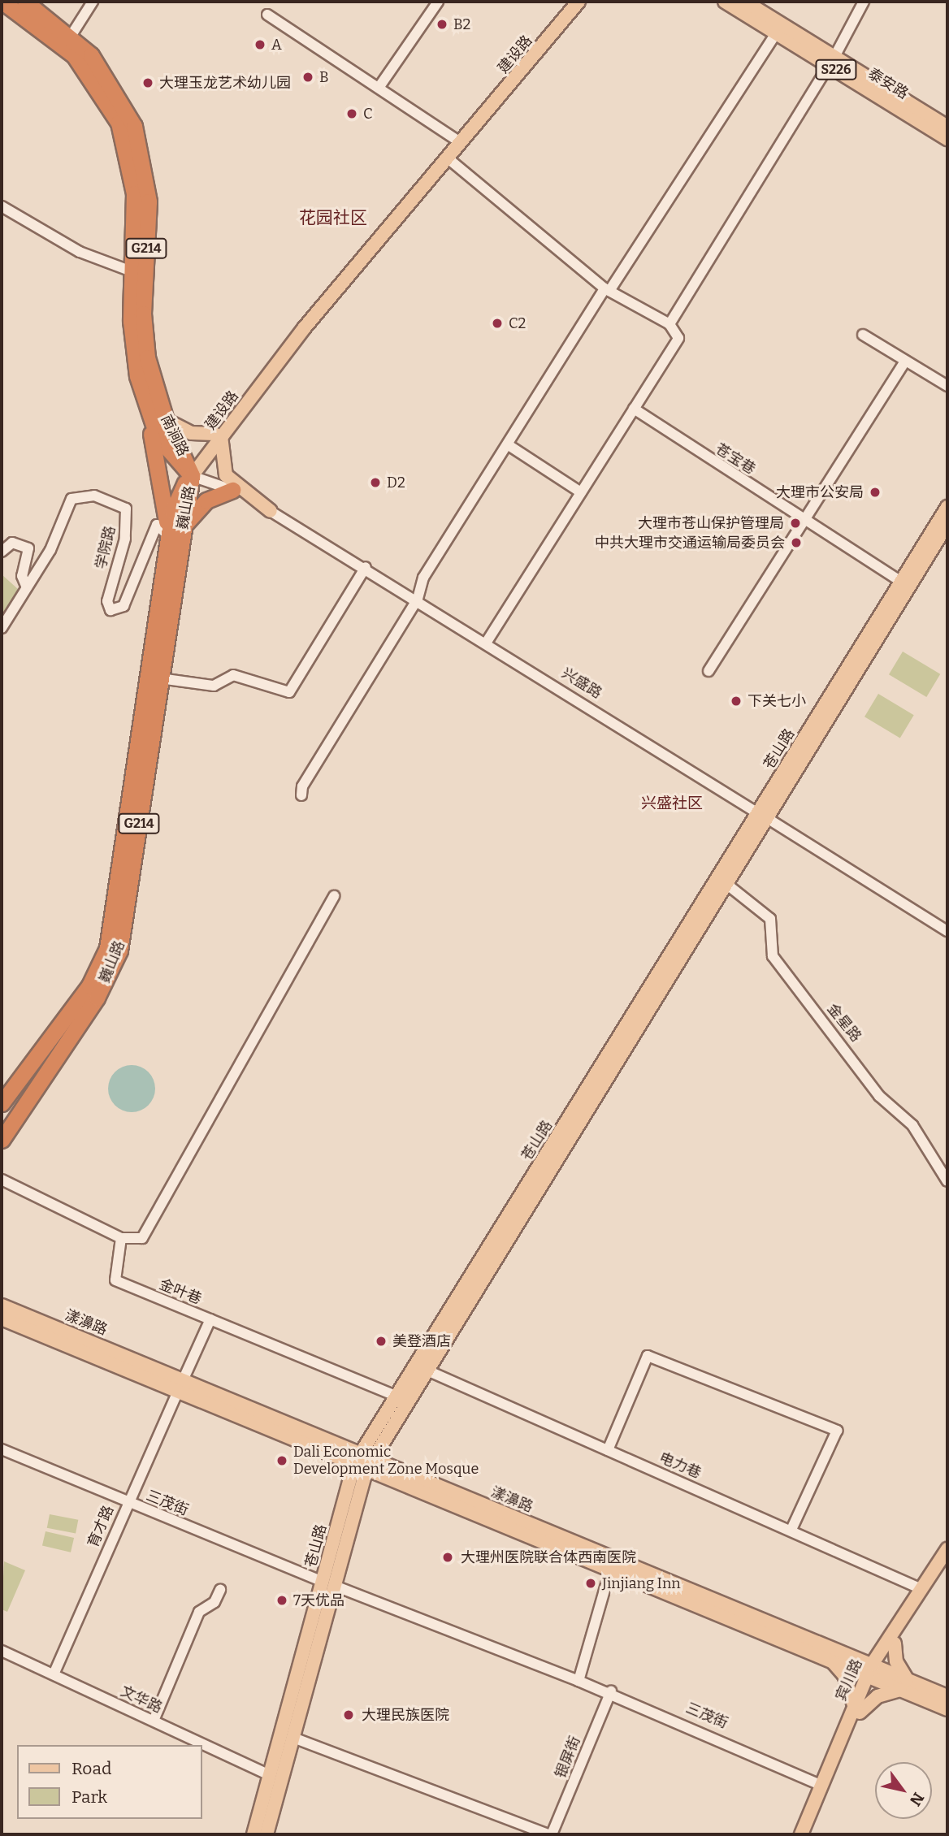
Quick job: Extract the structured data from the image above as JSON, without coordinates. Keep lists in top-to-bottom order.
{
  "streets": {
    "highway": ["G214", "南涧路", "巍山路"],
    "main road": [
      "建设路",
      "S226",
      "泰安路",
      "苍山路",
      "漾濞路",
      "宾川路"
    ],
    "street": [
      "苍宝巷",
      "学院路",
      "兴盛路",
      "金星路",
      "金叶巷",
      "电力巷",
      "三茂街",
      "育才路",
      "文华路",
      "银屏街"
    ]
  },
  "crossings": [
    ["建设路", "南涧路"],
    ["建设路", "巍山路"],
    ["建设路", "兴盛路"],
    ["南涧路", "巍山路"],
    ["南涧路", "兴盛路"],
    ["苍宝巷", "苍山路"],
    ["巍山路", "学院路"],
    ["巍山路", "兴盛路"],
    ["兴盛路", "苍山路"],
    ["苍山路", "金星路"],
    ["苍山路", "金叶巷"],
    ["苍山路", "漾濞路"],
    ["苍山路", "电力巷"],
    ["苍山路", "三茂街"],
    ["苍山路", "文华路"],
    ["漾濞路", "育才路"],
    ["漾濞路", "宾川路"],
    ["电力巷", "宾川路"],
    ["三茂街", "育才路"],
    ["三茂街", "宾川路"],
    ["三茂街", "银屏街"],
    ["育才路", "文华路"]
  ],
  "districts": ["花园社区", "兴盛社区"],
  "places": [
    "B2",
    "A",
    "B",
    "大理玉龙艺术幼儿园",
    "C",
    "C2",
    "D2",
    "大理市公安局",
    "大理市苍山保护管理局",
    "中共大理市交通运输局委员会",
    "下关七小",
    "美登酒店",
    "Dali Economic Development Zone Mosque",
    "大理州医院联合体西南医院",
    "Jinjiang Inn",
    "7天优品",
    "大理民族医院"
  ],
  "legend": ["Road", "Park"],
  "north": "bottom right"
}
